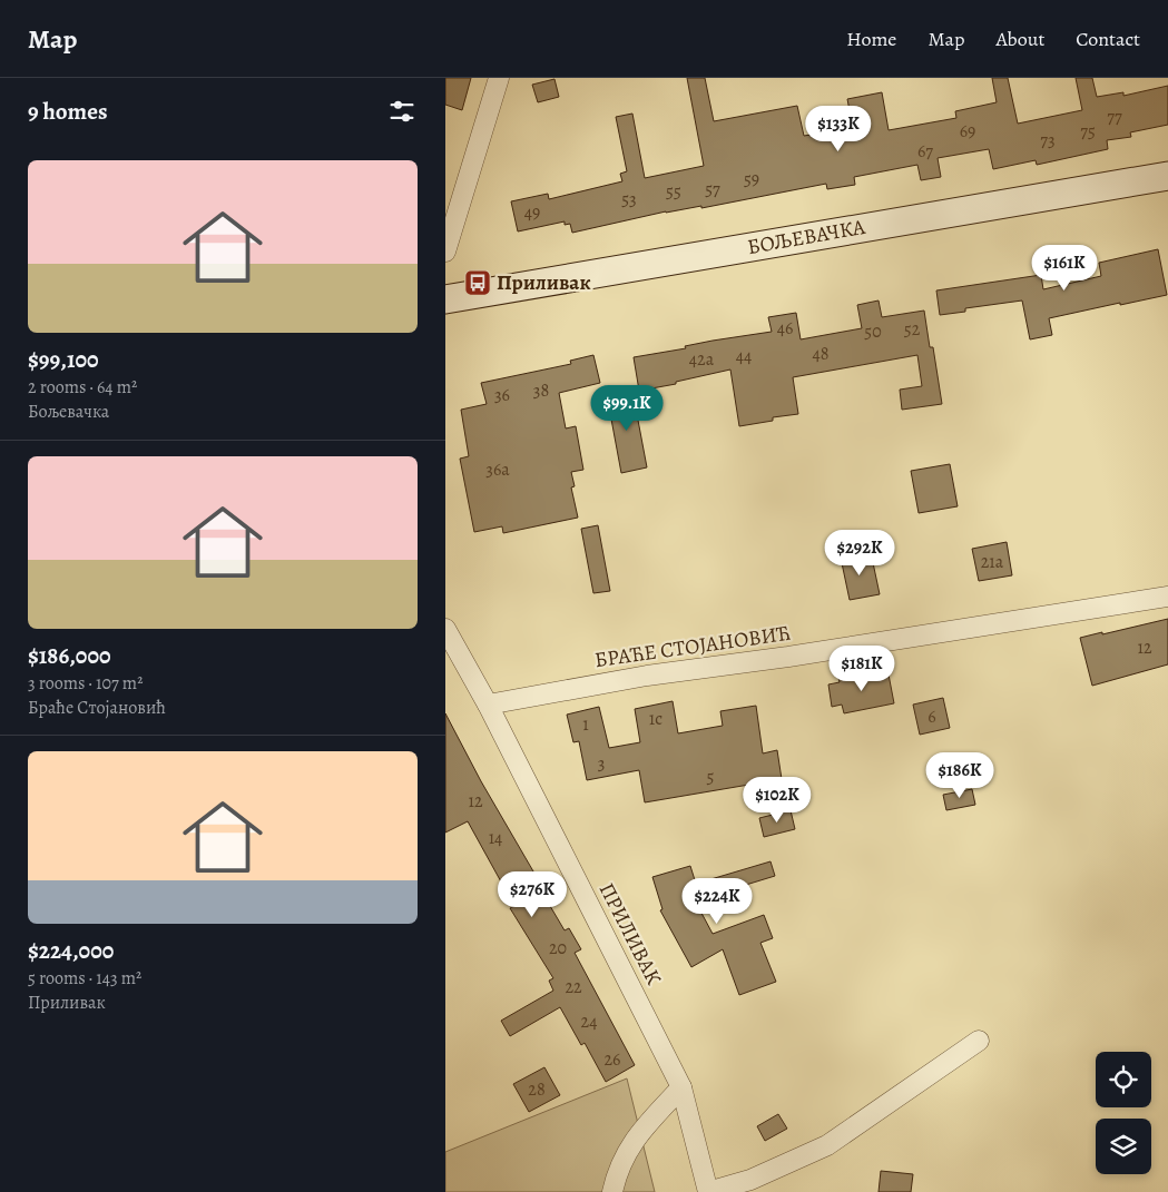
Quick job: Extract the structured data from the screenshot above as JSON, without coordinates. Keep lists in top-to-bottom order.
{
  "streets": {
    "main road": ["БОЉЕВАЧКА"],
    "street": ["БРАЋЕ СТОЈАНОВИЋ", "ПРИЛИВАК"]
  },
  "crossings": [
    ["БРАЋЕ СТОЈАНОВИЋ", "ПРИЛИВАК"]
  ],
  "places": {
    "bus stop": ["Приливак"]
  },
  "house_numbers": [
    "77",
    "69",
    "75",
    "73",
    "67",
    "59",
    "57",
    "55",
    "53",
    "49",
    "46",
    "52",
    "50",
    "48",
    "44",
    "42a",
    "38",
    "36",
    "36a",
    "21a",
    "12",
    "6",
    "1c",
    "1",
    "3",
    "5",
    "12",
    "14",
    "20",
    "22",
    "24",
    "26",
    "28"
  ],
  "page": {
    "header": "Map",
    "nav": [
      "Home",
      "Map",
      "About",
      "Contact"
    ],
    "heading": "9 homes",
    "price": [
      "$133K",
      "$161K",
      "$99.1K",
      "$292K",
      "$181K",
      "$186K",
      "$102K",
      "$276K",
      "$224K"
    ],
    "list": [
      {
        "name": "$99,100",
        "note": "2 rooms · 64 m² · Бољевачка"
      },
      {
        "name": "$186,000",
        "note": "3 rooms · 107 m² · Браће Стојановић"
      },
      {
        "name": "$224,000",
        "note": "5 rooms · 143 m² · Приливак"
      }
    ]
  }
}
